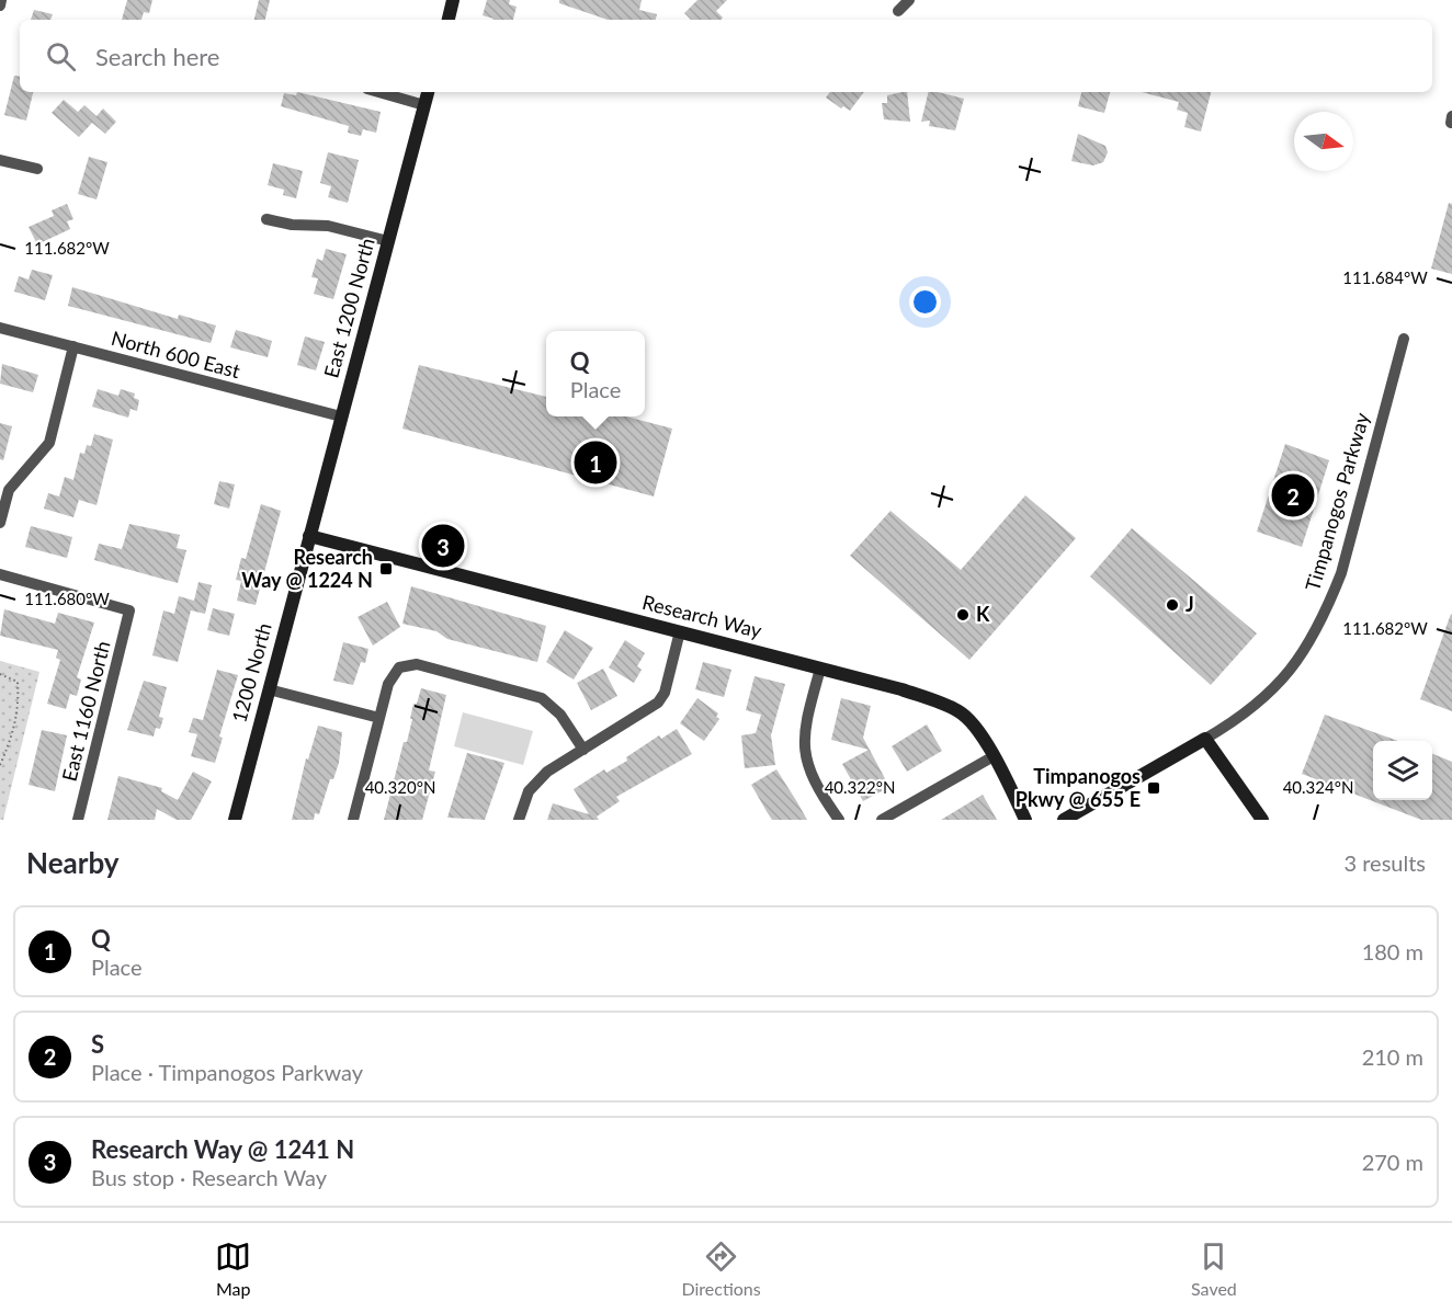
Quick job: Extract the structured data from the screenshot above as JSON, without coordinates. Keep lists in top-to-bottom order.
{
  "streets": {
    "street": [
      "East 1200 North",
      "North 600 East",
      "Timpanogos Parkway",
      "Research Way",
      "1200 North",
      "East 1160 North"
    ]
  },
  "crossings": [
    ["East 1200 North", "North 600 East"],
    ["East 1200 North", "Research Way"],
    ["East 1200 North", "1200 North"],
    ["Research Way", "1200 North"]
  ],
  "places": {
    "transit": ["Research Way @ 1224 N", "Timpanogos Pkwy @ 655 E"],
    "other": ["J", "K"]
  },
  "north": "right",
  "page": {
    "search": "Search here",
    "popup": ["Q", "Place"],
    "pins": ["1", "2", "3"],
    "heading": ["Nearby", "3 results"],
    "list": [
      {
        "mark": "1",
        "name": "Q",
        "note": "Place",
        "value": "180 m"
      },
      {
        "mark": "2",
        "name": "S",
        "note": "Place · Timpanogos Parkway",
        "value": "210 m"
      },
      {
        "mark": "3",
        "name": "Research Way @ 1241 N",
        "note": "Bus stop · Research Way",
        "value": "270 m"
      }
    ],
    "nav": ["Map", "Directions", "Saved"]
  },
  "coordinates": [
    "111.682°W",
    "111.684°W",
    "111.680°W",
    "40.320°N",
    "40.322°N",
    "40.324°N"
  ]
}
